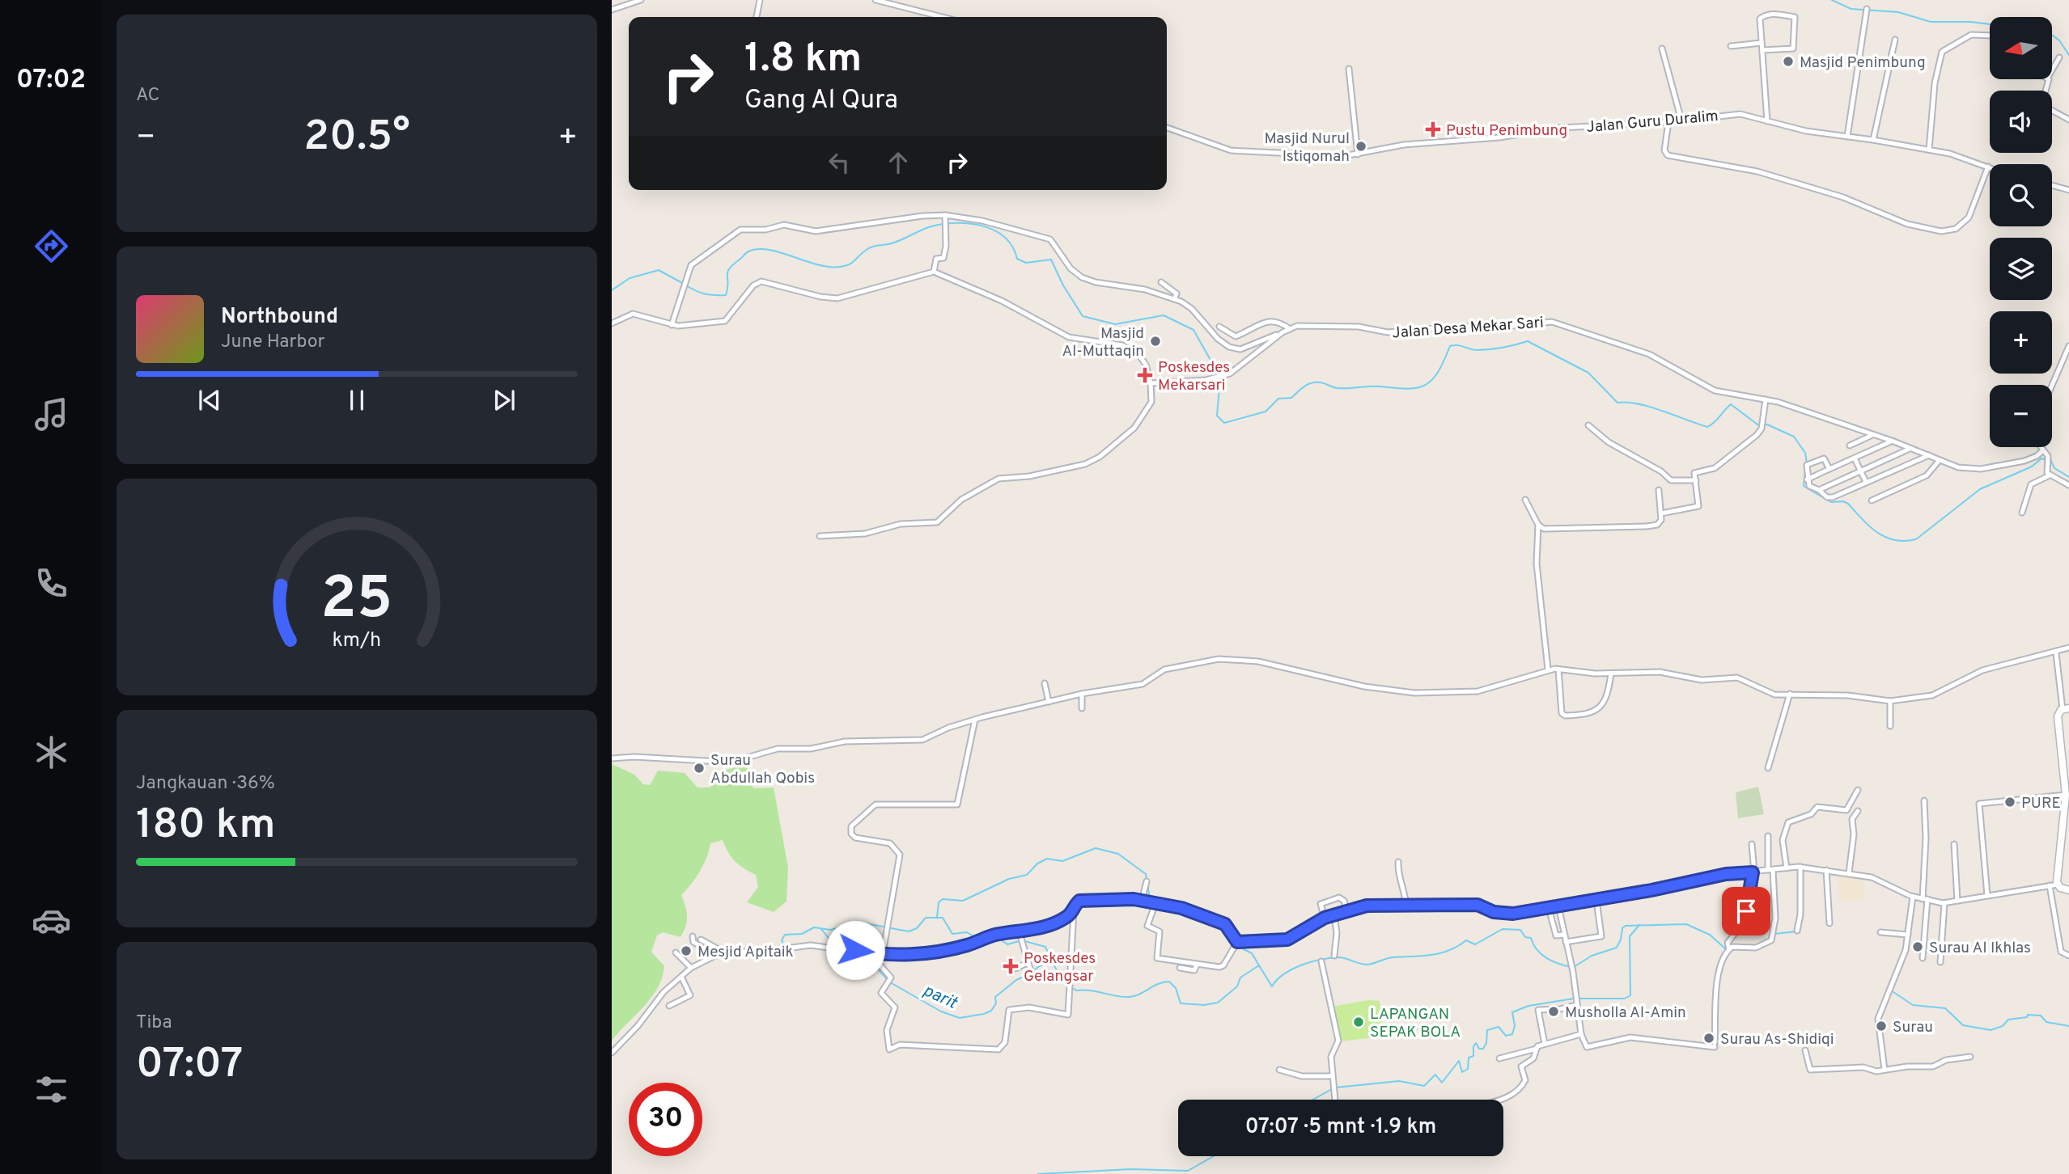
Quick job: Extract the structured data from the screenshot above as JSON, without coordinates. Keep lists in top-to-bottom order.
{
  "streets": {
    "street": ["Jalan Guru Duralim", "Jalan Desa Mekar Sari"]
  },
  "water": ["parit"],
  "places": {
    "other": [
      "Masjid Penimbung",
      "Masjid Nurul Istiqomah",
      "Masjid Al-Muttaqin",
      "Surau Abdullah Qobis",
      "PURE",
      "Surau Al Ikhlas",
      "Mesjid Apitaik",
      "Musholla Al-Amin",
      "LAPANGAN SEPAK BOLA",
      "Surau",
      "Surau As-Shidiqi"
    ],
    "health": ["Pustu Penimbung", "Poskesdes Mekarsari", "Poskesdes Gelangsar"]
  },
  "north": "left",
  "page": {
    "tabs": "07:02",
    "tile": [
      "AC",
      ["Jangkauan · 36%", "180 km"],
      ["Tiba", "07:07"]
    ],
    "map_buttons": ["+", "−"],
    "turn": ["1.8 km", "Gang Al Qura"],
    "heat": ["−", "20.5°", "+"],
    "song": ["Northbound", "June Harbor"],
    "limit": "30",
    "trip": "07:07 · 5 mnt · 1.9 km",
    "gauge": ["25", "km/h"]
  }
}
